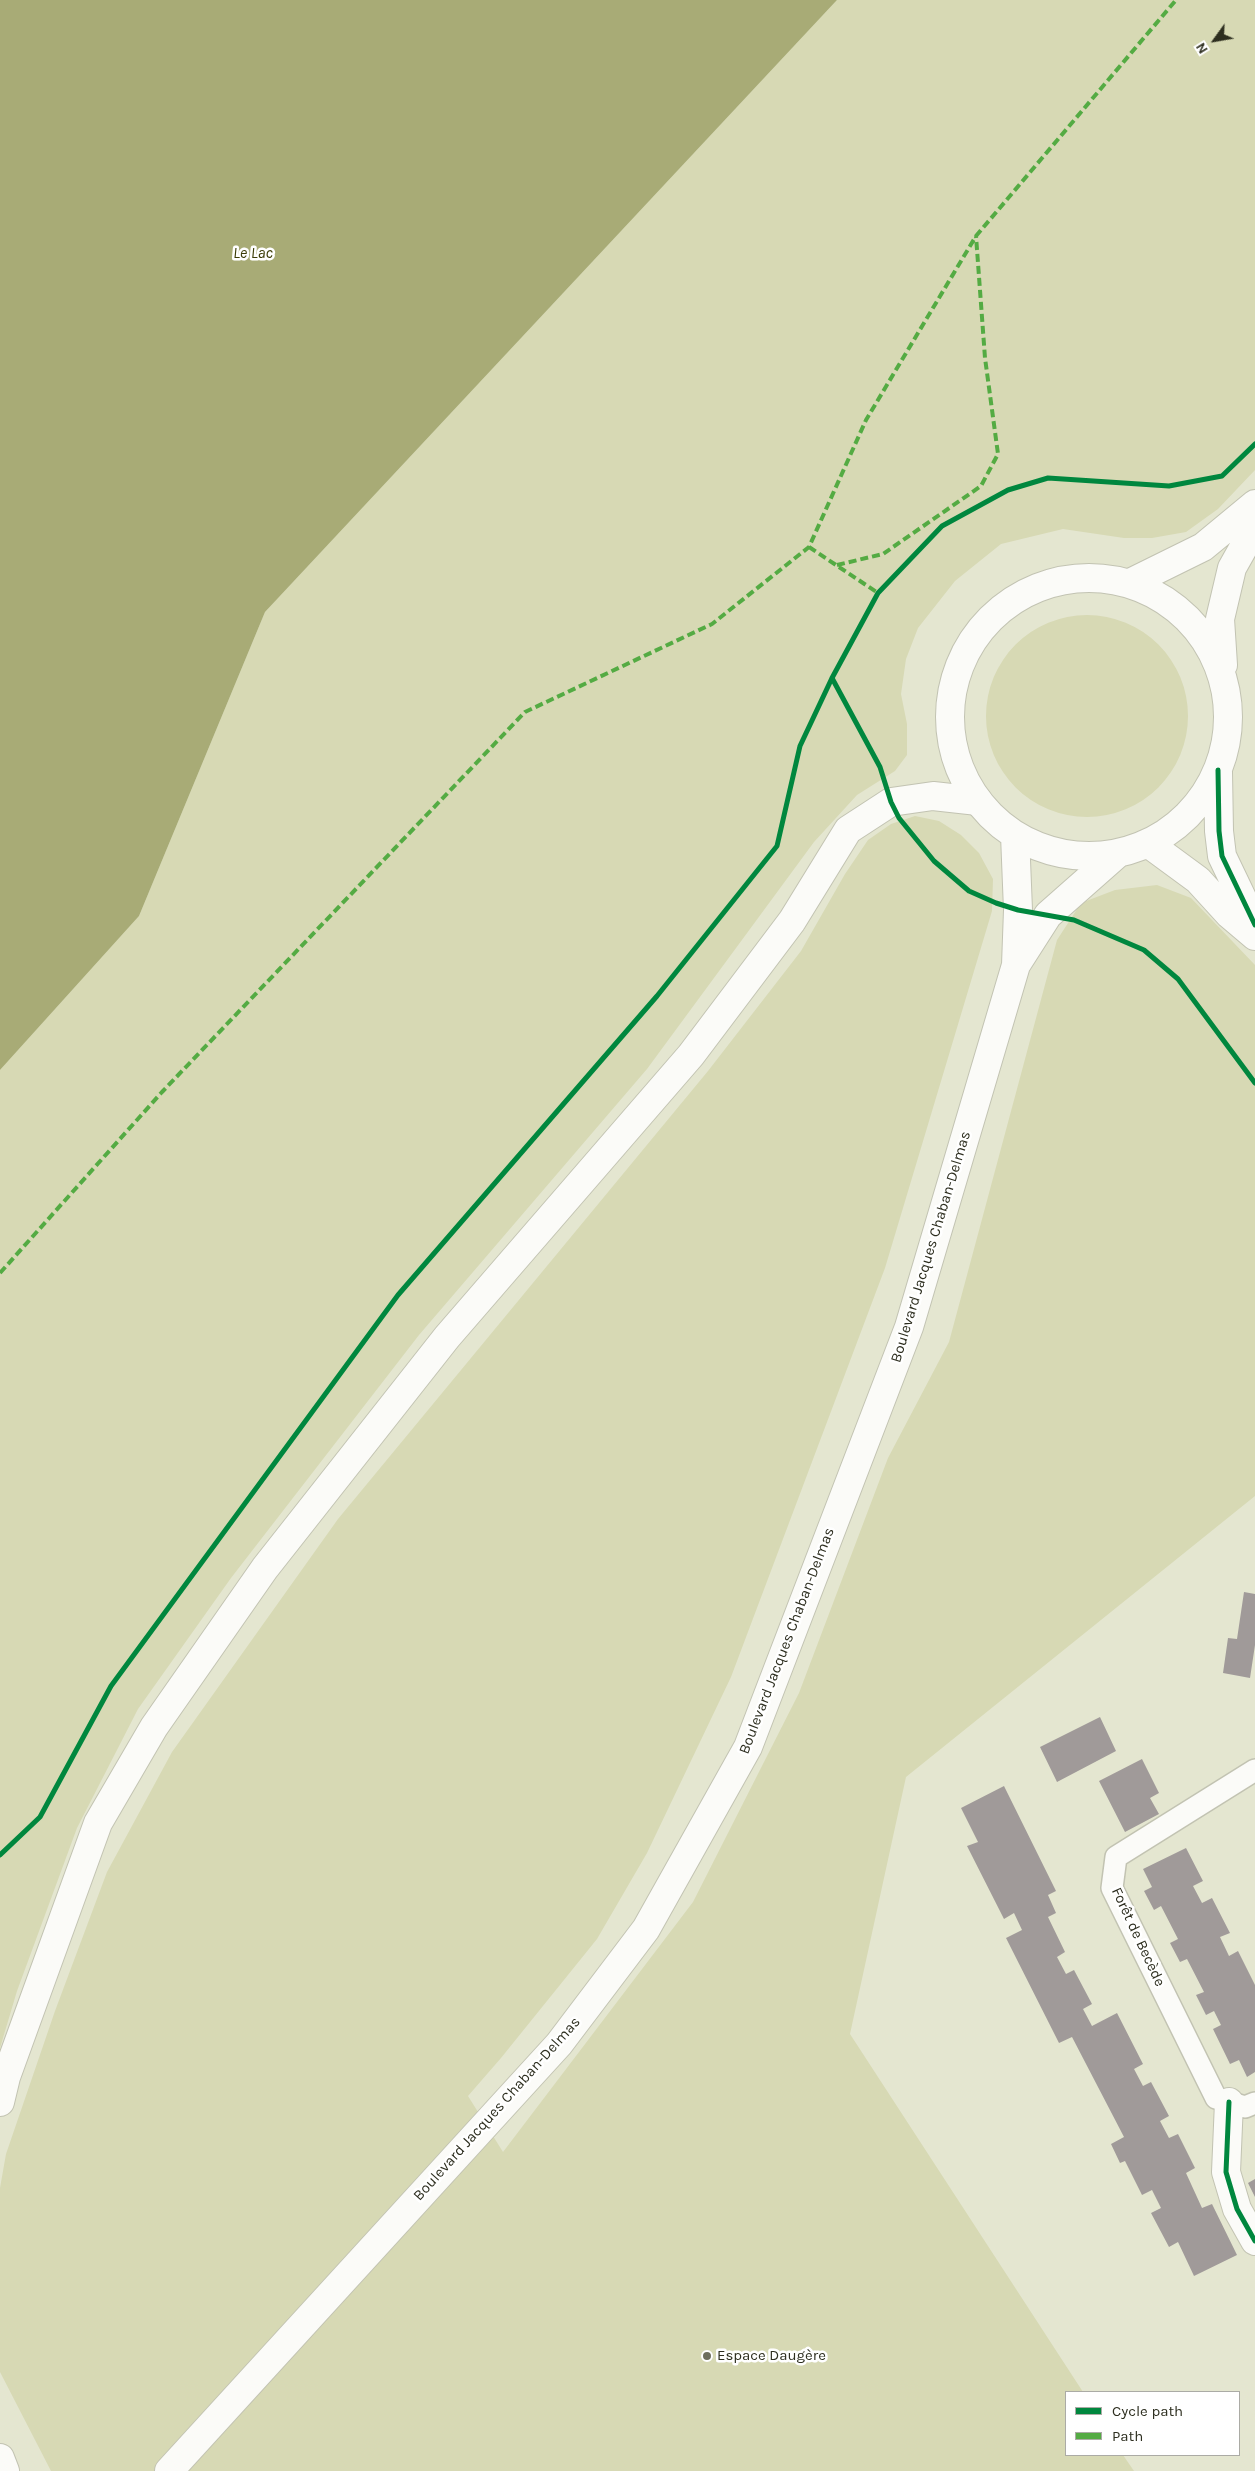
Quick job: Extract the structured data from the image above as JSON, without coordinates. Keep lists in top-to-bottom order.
{
  "streets": {
    "main road": ["Boulevard Jacques Chaban-Delmas"],
    "lane": ["Forêt de Becède"]
  },
  "water": ["Le Lac"],
  "places": ["Espace Daugère"],
  "legend": ["Cycle path", "Path"],
  "north": "bottom left"
}
